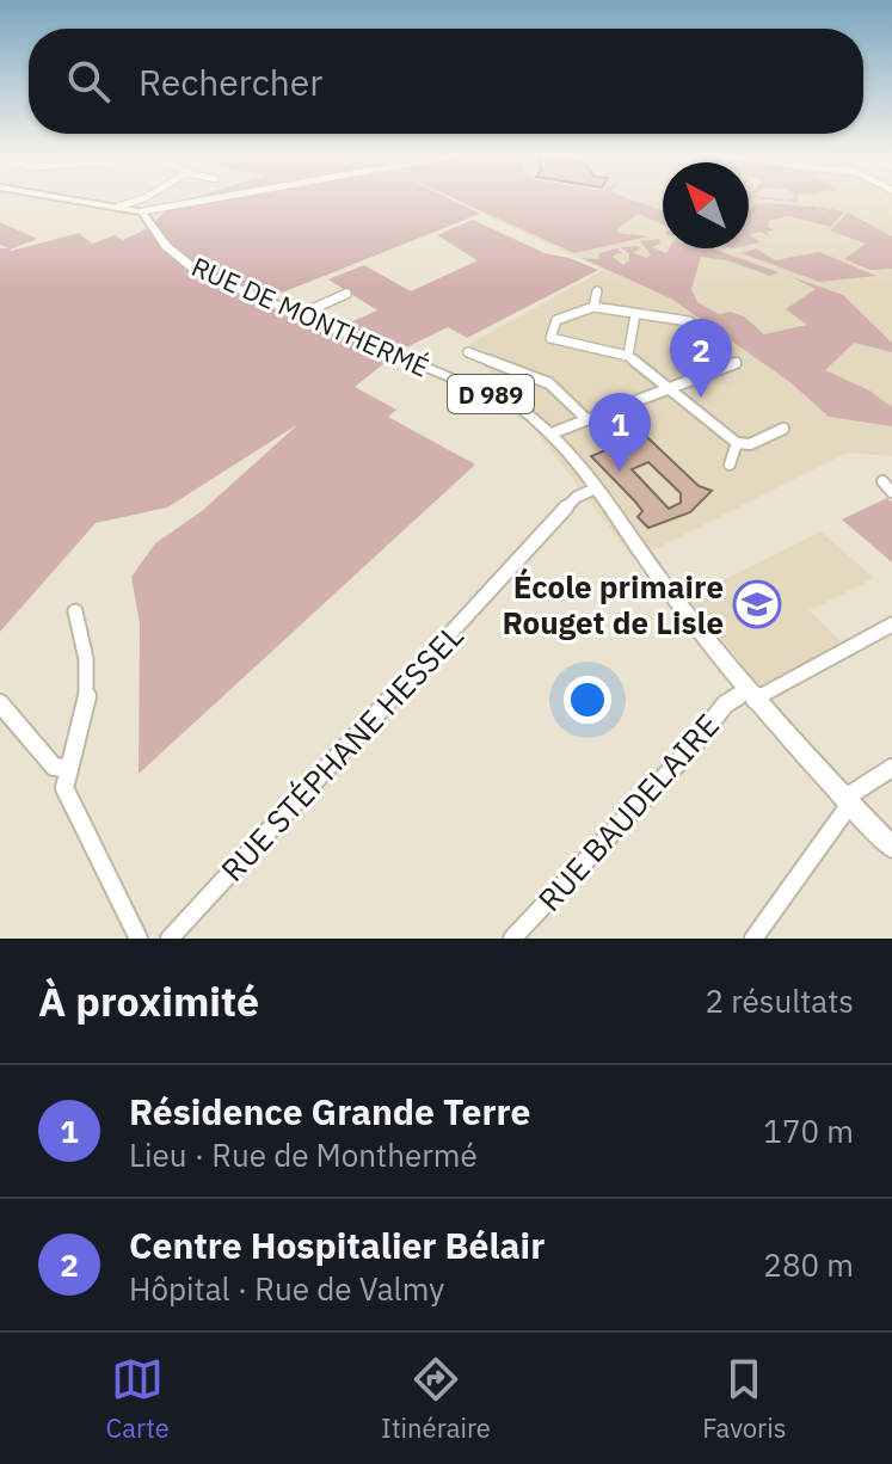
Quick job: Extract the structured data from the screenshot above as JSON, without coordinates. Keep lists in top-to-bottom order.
{
  "streets": {
    "main road": ["RUE DE MONTHERMÉ", "D 989"],
    "street": ["RUE STÉPHANE HESSEL", "RUE BAUDELAIRE"]
  },
  "crossings": [
    ["RUE DE MONTHERMÉ", "RUE STÉPHANE HESSEL"],
    ["RUE DE MONTHERMÉ", "RUE BAUDELAIRE"]
  ],
  "places": {
    "school or university": ["École primaire Rouget de Lisle"]
  },
  "north": "top left",
  "page": {
    "search": "Rechercher",
    "pins": ["2", "1"],
    "heading": ["À proximité", "2 résultats"],
    "list": [
      {
        "mark": "1",
        "name": "Résidence Grande Terre",
        "note": "Lieu · Rue de Monthermé",
        "value": "170 m"
      },
      {
        "mark": "2",
        "name": "Centre Hospitalier Bélair",
        "note": "Hôpital · Rue de Valmy",
        "value": "280 m"
      }
    ],
    "nav": ["Carte", "Itinéraire", "Favoris"]
  }
}
